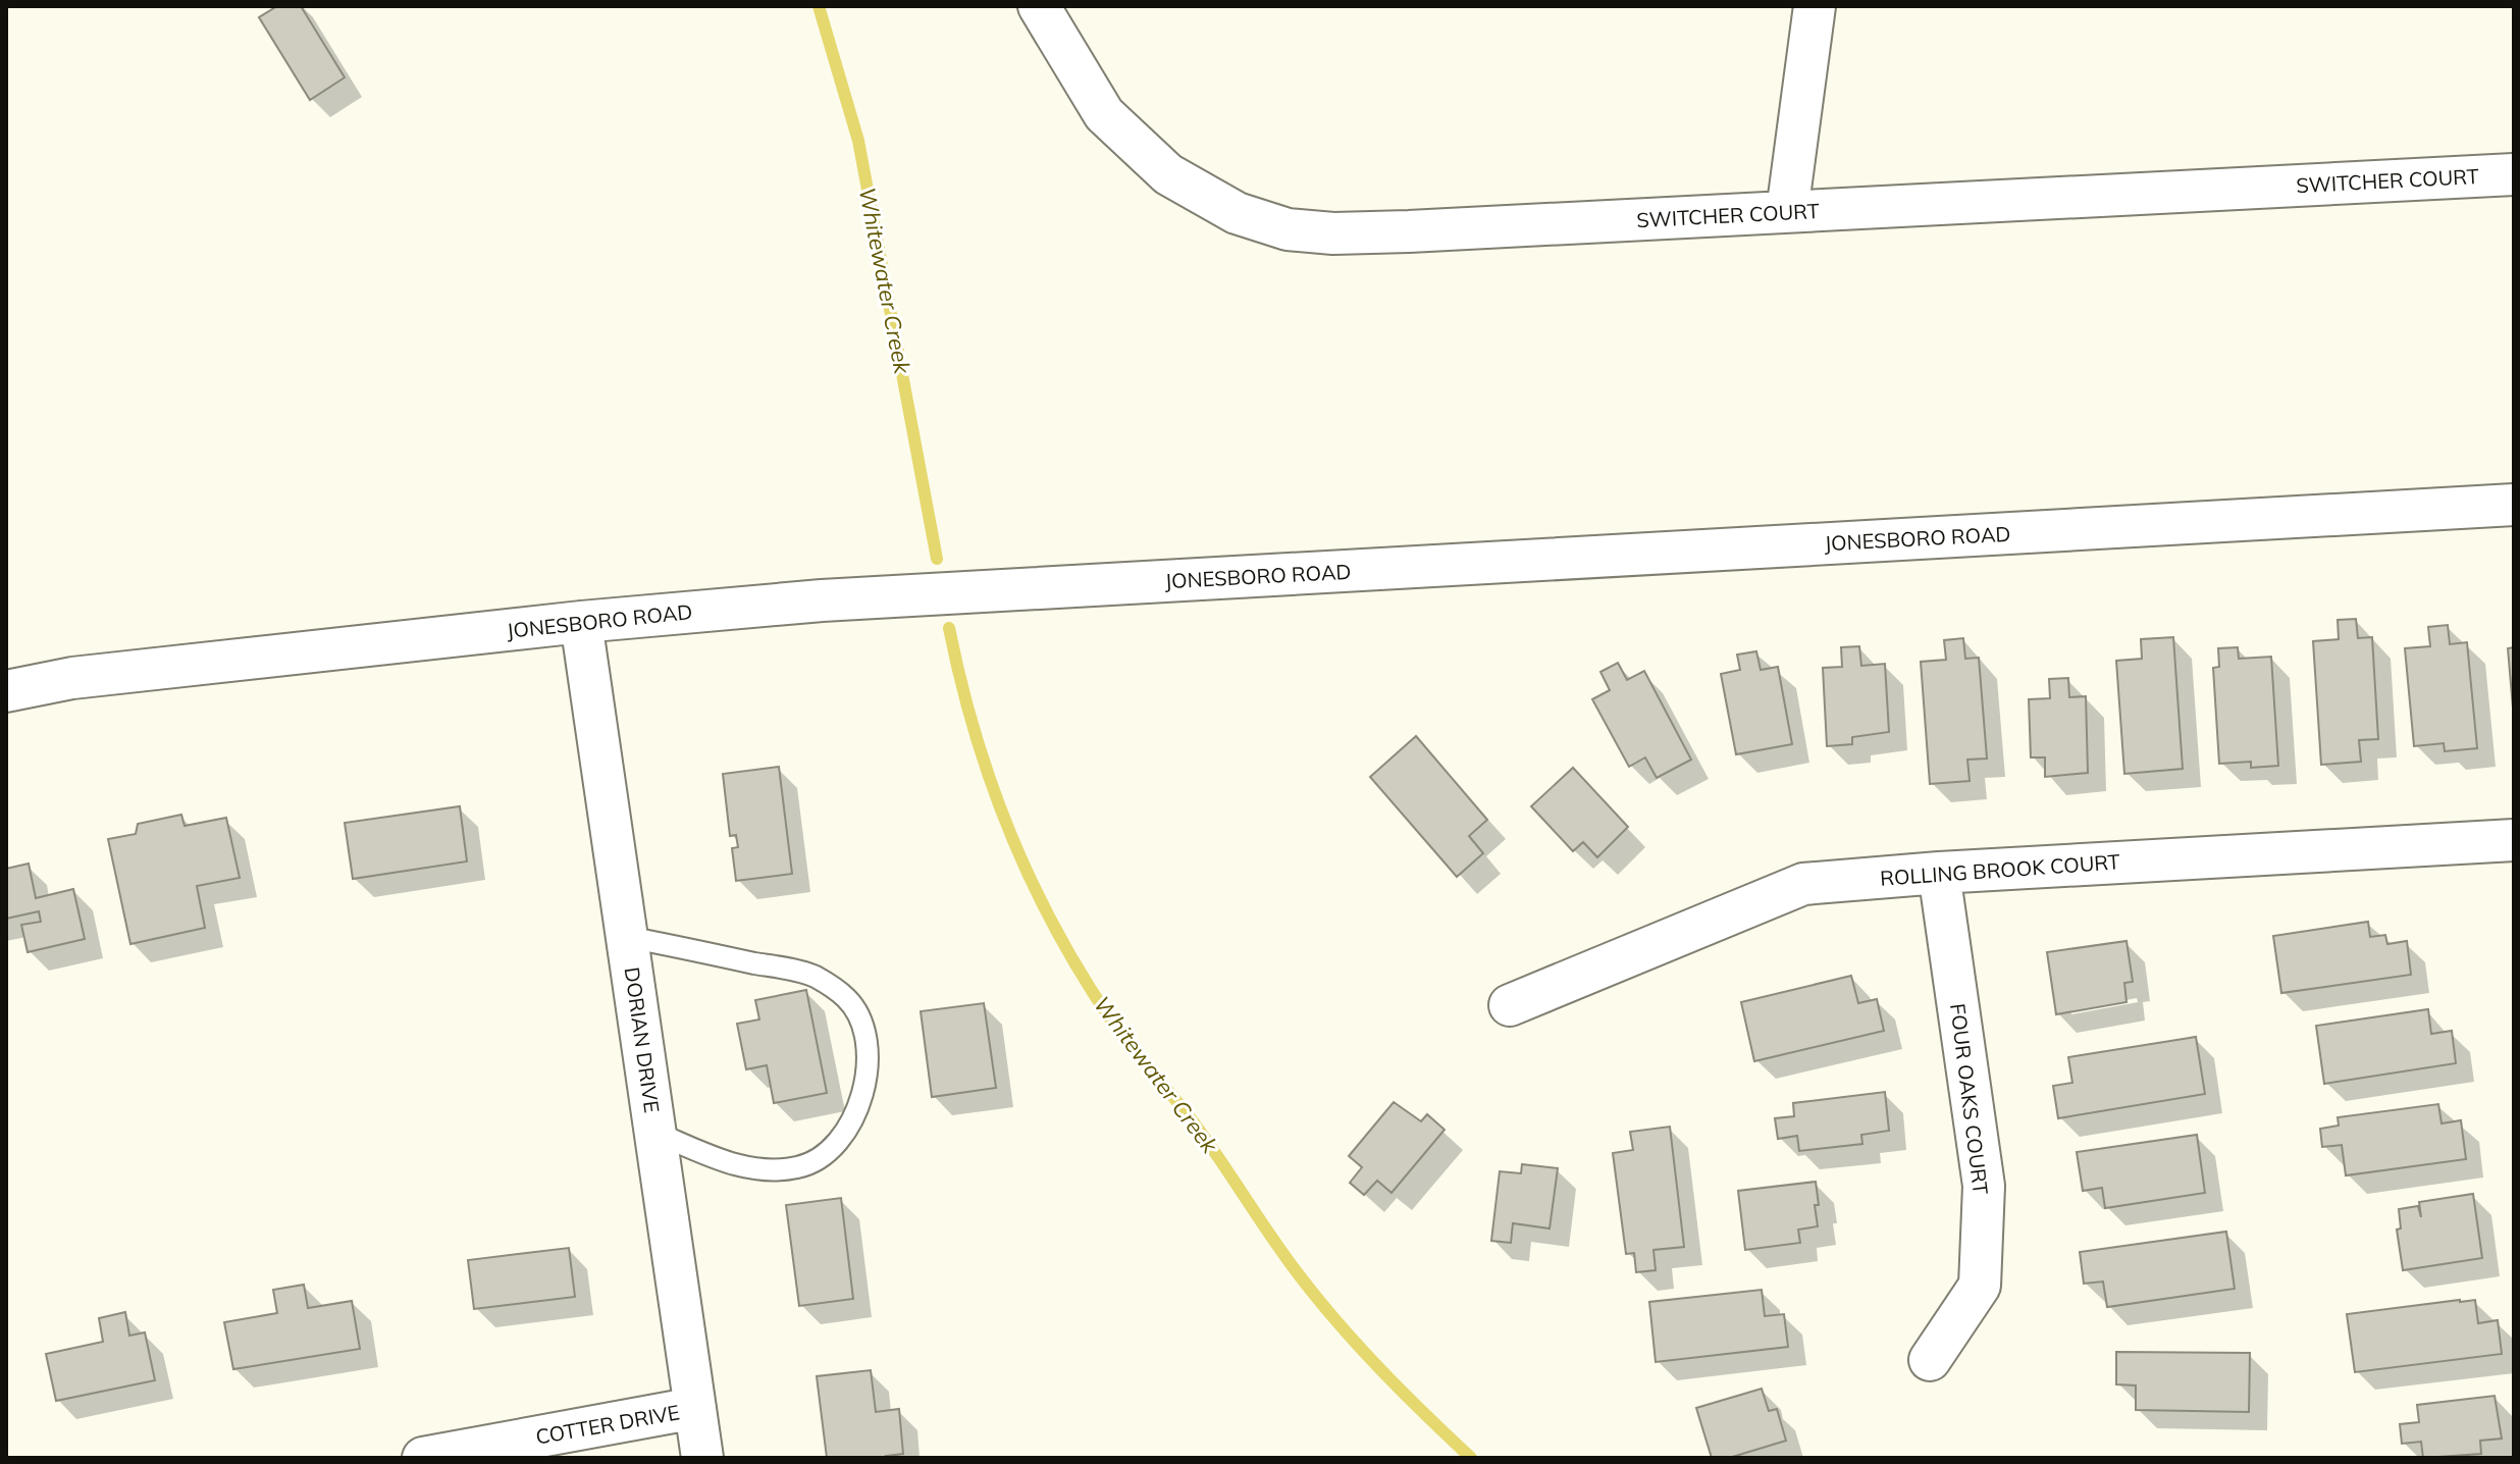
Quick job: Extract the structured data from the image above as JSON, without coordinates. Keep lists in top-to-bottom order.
{
  "streets": {
    "street": [
      "SWITCHER COURT",
      "JONESBORO ROAD",
      "ROLLING BROOK COURT",
      "DORIAN DRIVE",
      "FOUR OAKS COURT",
      "COTTER DRIVE"
    ]
  },
  "crossings": [
    ["JONESBORO ROAD", "DORIAN DRIVE"],
    ["ROLLING BROOK COURT", "FOUR OAKS COURT"],
    ["DORIAN DRIVE", "COTTER DRIVE"]
  ],
  "water": ["Whitewater Creek"]
}
